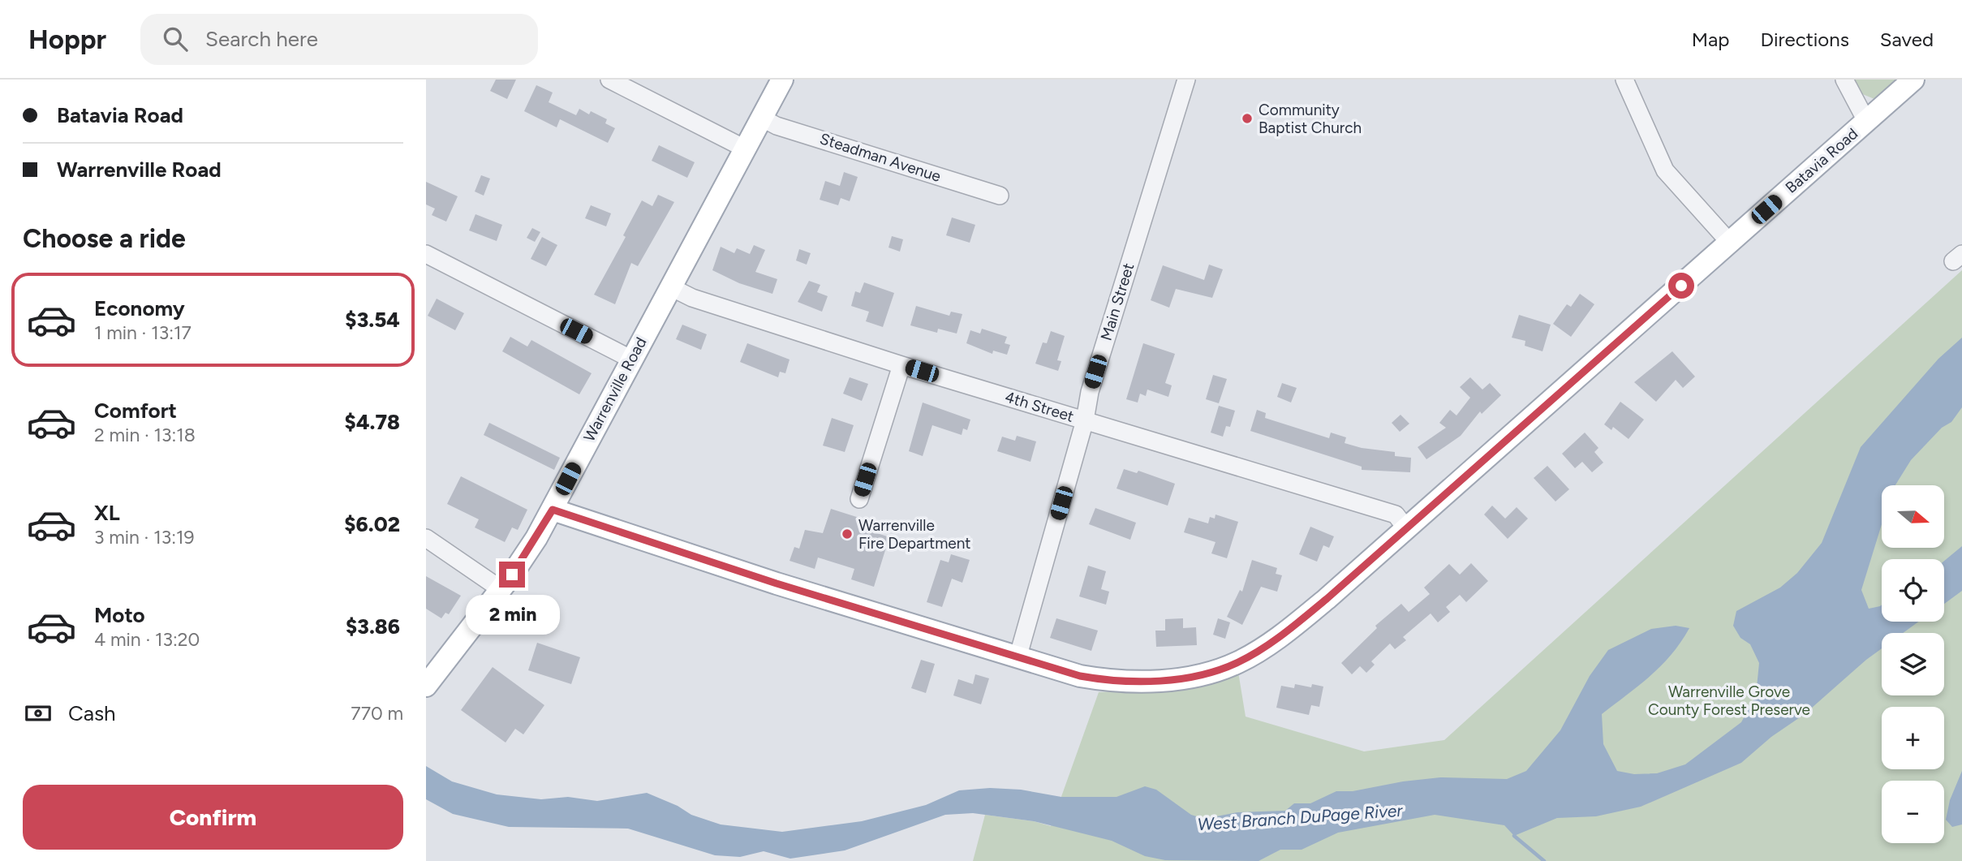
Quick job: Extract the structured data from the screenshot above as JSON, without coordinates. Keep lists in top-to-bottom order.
{
  "streets": {
    "main road": ["Batavia Road", "Warrenville Road"],
    "street": ["Steadman Avenue", "Main Street", "4th Street"]
  },
  "crossings": [
    ["Steadman Avenue", "Warrenville Road"],
    ["Batavia Road", "Main Street"],
    ["Batavia Road", "Warrenville Road"],
    ["Batavia Road", "4th Street"],
    ["Main Street", "4th Street"],
    ["Warrenville Road", "4th Street"]
  ],
  "water": ["West Branch DuPage River"],
  "parks": ["Warrenville Grove County Forest Preserve"],
  "places": ["Community Baptist Church", "Warrenville Fire Department"],
  "north": "right",
  "page": {
    "header": "Hoppr",
    "search": "Search here",
    "nav": ["Map", "Directions", "Saved"],
    "banner": ["Batavia Road", "Warrenville Road"],
    "heading": "Choose a ride",
    "list": [
      {
        "name": "Economy",
        "note": "1 min · 13:17",
        "value": "$3.54"
      },
      {
        "name": "Comfort",
        "note": "2 min · 13:18",
        "value": "$4.78"
      },
      {
        "name": "XL",
        "note": "3 min · 13:19",
        "value": "$6.02"
      },
      {
        "name": "Moto",
        "note": "4 min · 13:20",
        "value": "$3.86"
      }
    ],
    "map_buttons": ["+", "−"],
    "bubble": "2 min",
    "pay": ["Cash", "770 m"],
    "buttons": "Confirm"
  }
}
